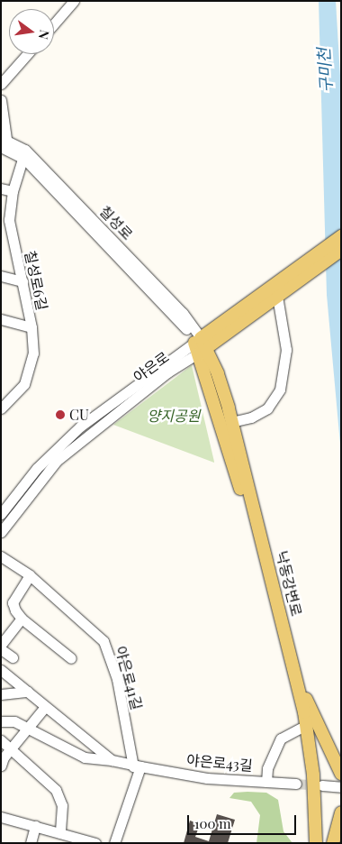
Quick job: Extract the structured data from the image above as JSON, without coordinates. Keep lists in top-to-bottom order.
{
  "streets": {
    "main road": ["야은로", "낙동강변로"],
    "street": [
      "칠성로",
      "칠성로6길",
      "야은로41길",
      "야은로43길"
    ]
  },
  "crossings": [
    ["칠성로", "칠성로6길"],
    ["칠성로", "야은로"],
    ["칠성로", "낙동강변로"],
    ["야은로", "낙동강변로"],
    ["야은로41길", "야은로43길"]
  ],
  "water": ["구미천"],
  "parks": ["양지공원"],
  "places": ["CU"],
  "scale_bar": "100 m",
  "north": "right"
}
